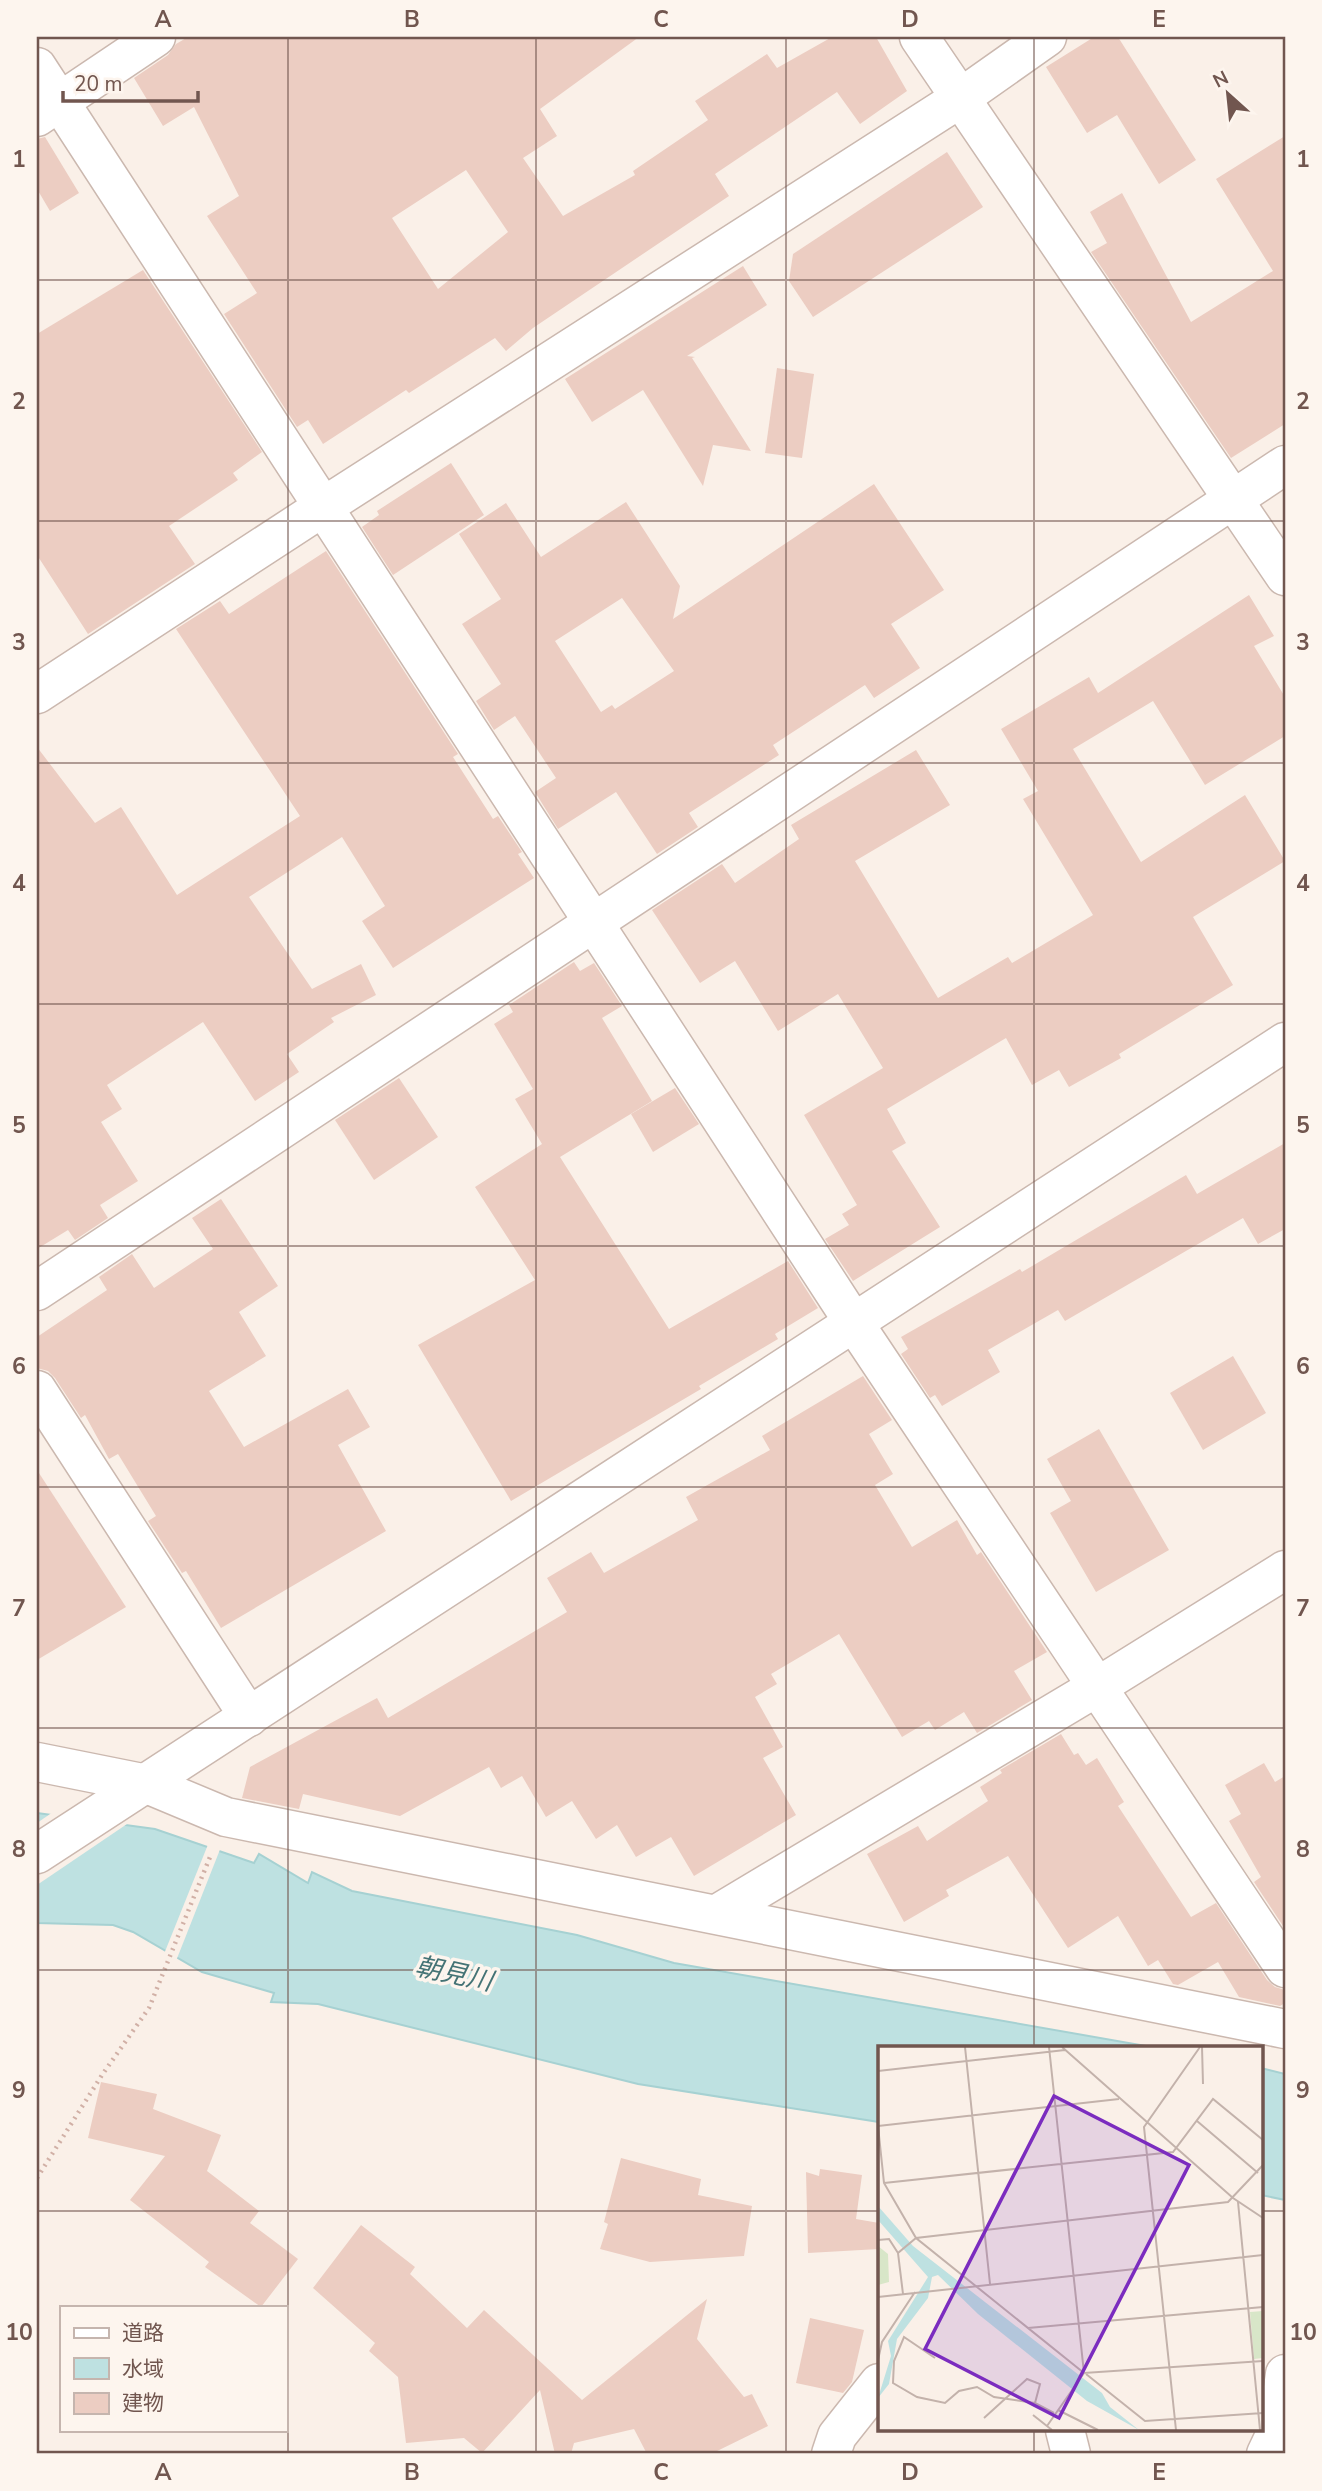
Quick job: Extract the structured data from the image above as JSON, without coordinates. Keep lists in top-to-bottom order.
{
  "water": ["朝見川"],
  "legend": ["道路", "水域", "建物"],
  "scale_bar": "20 m",
  "north": "top left",
  "grid": {
    "columns": [
      "A",
      "B",
      "C",
      "D",
      "E"
    ],
    "rows": [
      "1",
      "2",
      "3",
      "4",
      "5",
      "6",
      "7",
      "8",
      "9",
      "10"
    ]
  }
}
